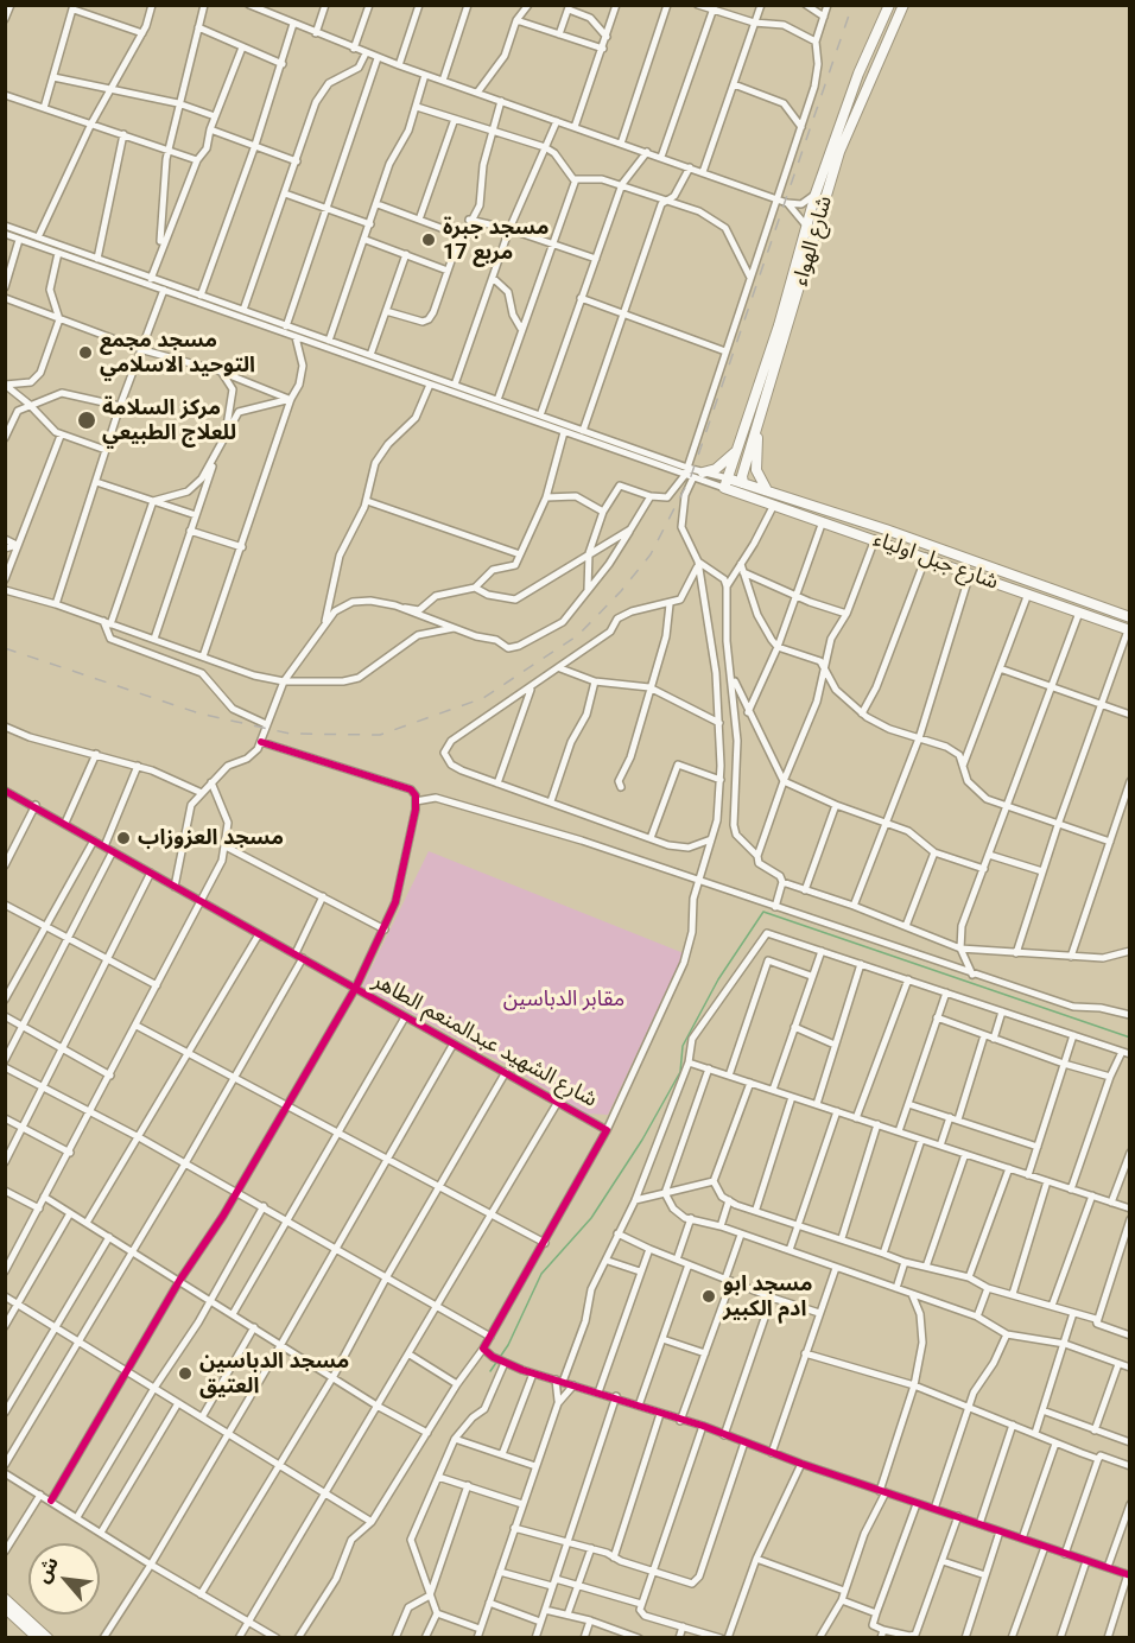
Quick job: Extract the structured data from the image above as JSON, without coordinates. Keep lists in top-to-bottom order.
{
  "streets": {
    "highway": ["شارع الهواء", "شارع جبل اولياء"],
    "street": ["شارع الشهيد عبدالمنعم الطاهر"]
  },
  "crossings": [
    ["شارع الهواء", "شارع جبل اولياء"]
  ],
  "parks": ["مقابر الدباسين"],
  "places": [
    "مسجد جبرة مربع 17",
    "مسجد مجمع التوحيد الاسلامي",
    "مركز السلامة للعلاج الطبيعي",
    "مسجد العزوزاب",
    "مسجد ابو ادم الكبير",
    "مسجد الدباسين العتيق"
  ],
  "north": "top left"
}
